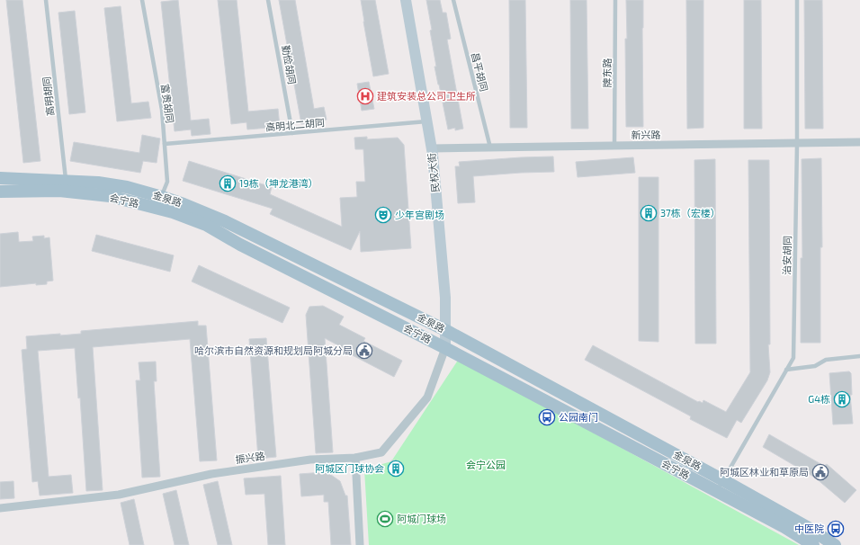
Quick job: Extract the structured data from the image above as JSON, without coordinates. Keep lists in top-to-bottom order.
{
  "streets": {
    "main road": ["金泉路", "会宁路"],
    "street": ["新兴路", "民权大街", "振兴路"],
    "lane": [
      "勤俭胡同",
      "昌平胡同",
      "牌东路",
      "高明胡同",
      "富贵胡同",
      "高明北二胡同",
      "治安胡同"
    ]
  },
  "crossings": [
    ["勤俭胡同", "高明北二胡同"],
    ["昌平胡同", "新兴路"],
    ["牌东路", "新兴路"],
    ["高明胡同", "金泉路"],
    ["高明胡同", "会宁路"],
    ["富贵胡同", "高明北二胡同"],
    ["富贵胡同", "金泉路"],
    ["富贵胡同", "会宁路"],
    ["高明北二胡同", "民权大街"],
    ["新兴路", "民权大街"],
    ["新兴路", "治安胡同"],
    ["民权大街", "金泉路"],
    ["民权大街", "会宁路"],
    ["民权大街", "振兴路"],
    ["金泉路", "会宁路"],
    ["金泉路", "治安胡同"],
    ["会宁路", "治安胡同"],
    ["会宁路", "振兴路"]
  ],
  "parks": ["会宁公园"],
  "places": {
    "hospital": ["建筑安装总公司卫生所"],
    "building": [
      "19栋（坤龙港湾）",
      "37栋（宏楼）",
      "G4栋",
      "阿城区门球协会"
    ],
    "theatre": ["少年宫剧场"],
    "public building": ["哈尔滨市自然资源和规划局阿城分局", "阿城区林业和草原局"],
    "bus stop": ["公园南门", "中医院"],
    "sports": ["阿城门球场"]
  }
}
